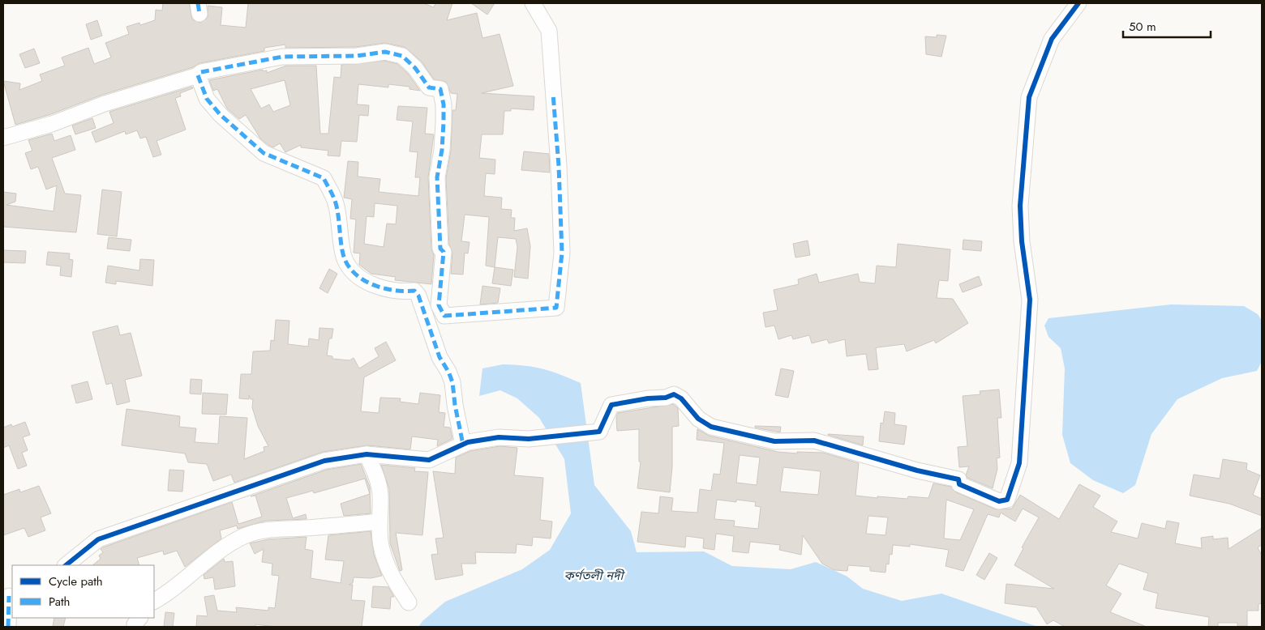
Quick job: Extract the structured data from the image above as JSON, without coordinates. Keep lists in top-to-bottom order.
{
  "water": ["কর্ণতলী নদী"],
  "legend": ["Cycle path", "Path"],
  "scale_bar": "50 m"
}
